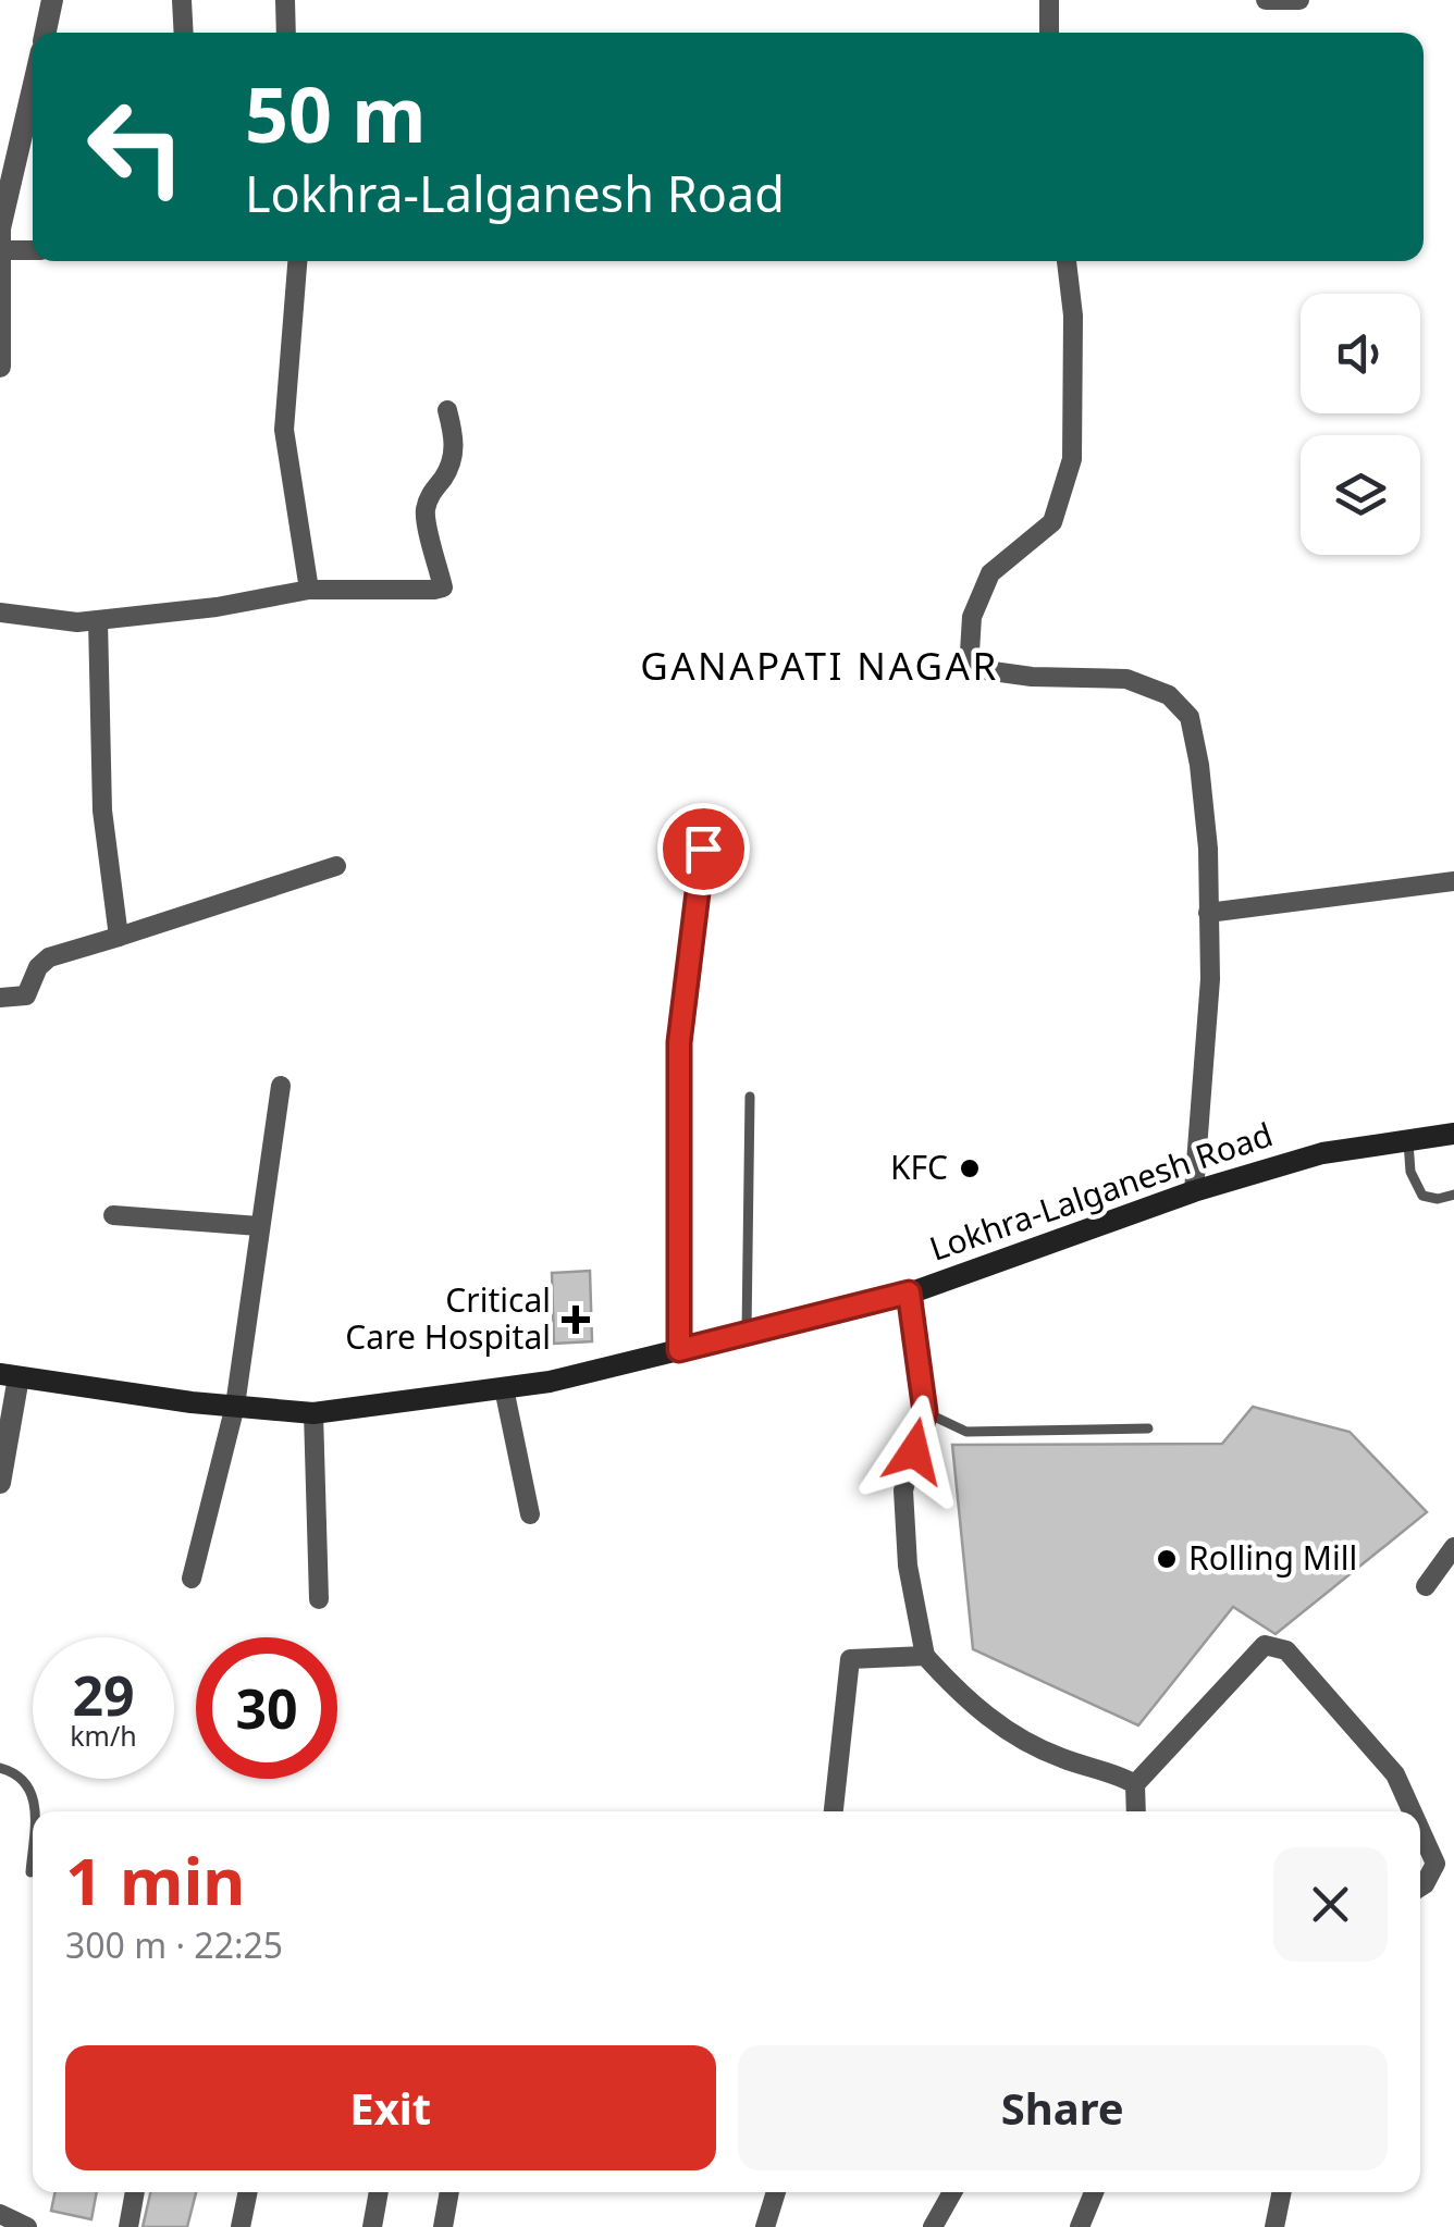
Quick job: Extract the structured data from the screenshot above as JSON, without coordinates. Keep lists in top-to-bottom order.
{
  "streets": {
    "main road": ["Lokhra-Lalganesh Road"]
  },
  "districts": ["GANAPATI NAGAR"],
  "places": {
    "other": ["KFC", "Rolling Mill"],
    "health": ["Critical Care Hospital"]
  },
  "page": {
    "turn": ["50 m", "Lokhra-Lalganesh Road"],
    "speed": "29 km/h",
    "limit": "30",
    "heading": ["1 min", "300 m · 22:25"],
    "buttons": ["Exit", "Share"]
  }
}
